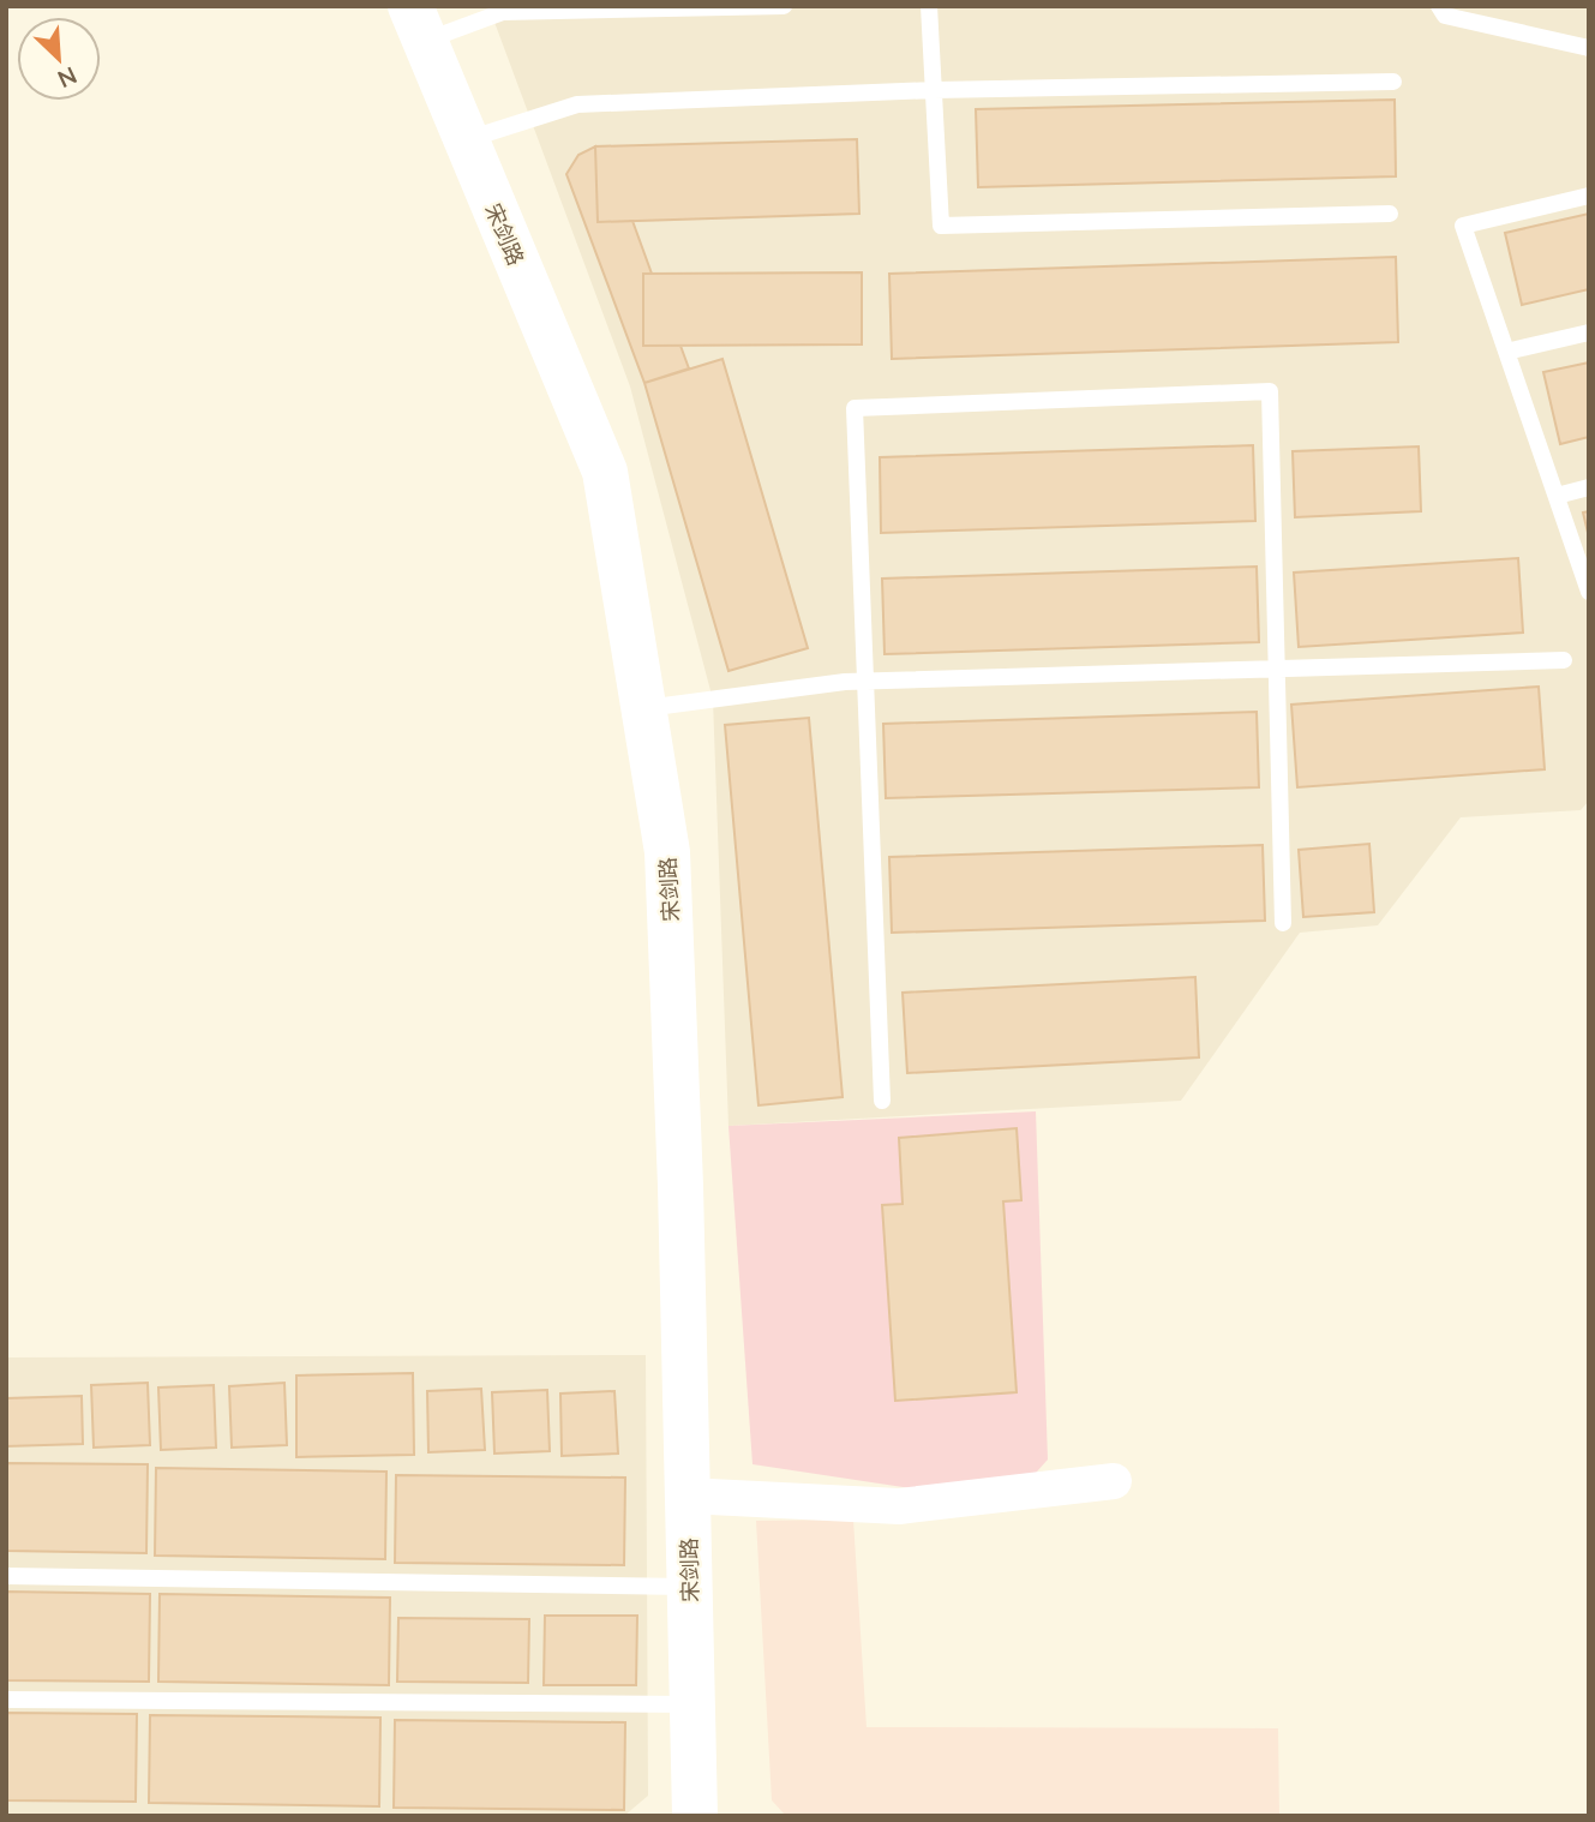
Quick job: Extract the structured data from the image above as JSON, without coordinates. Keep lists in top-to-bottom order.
{
  "streets": {
    "main road": ["宋剑路"]
  },
  "north": "bottom right"
}
